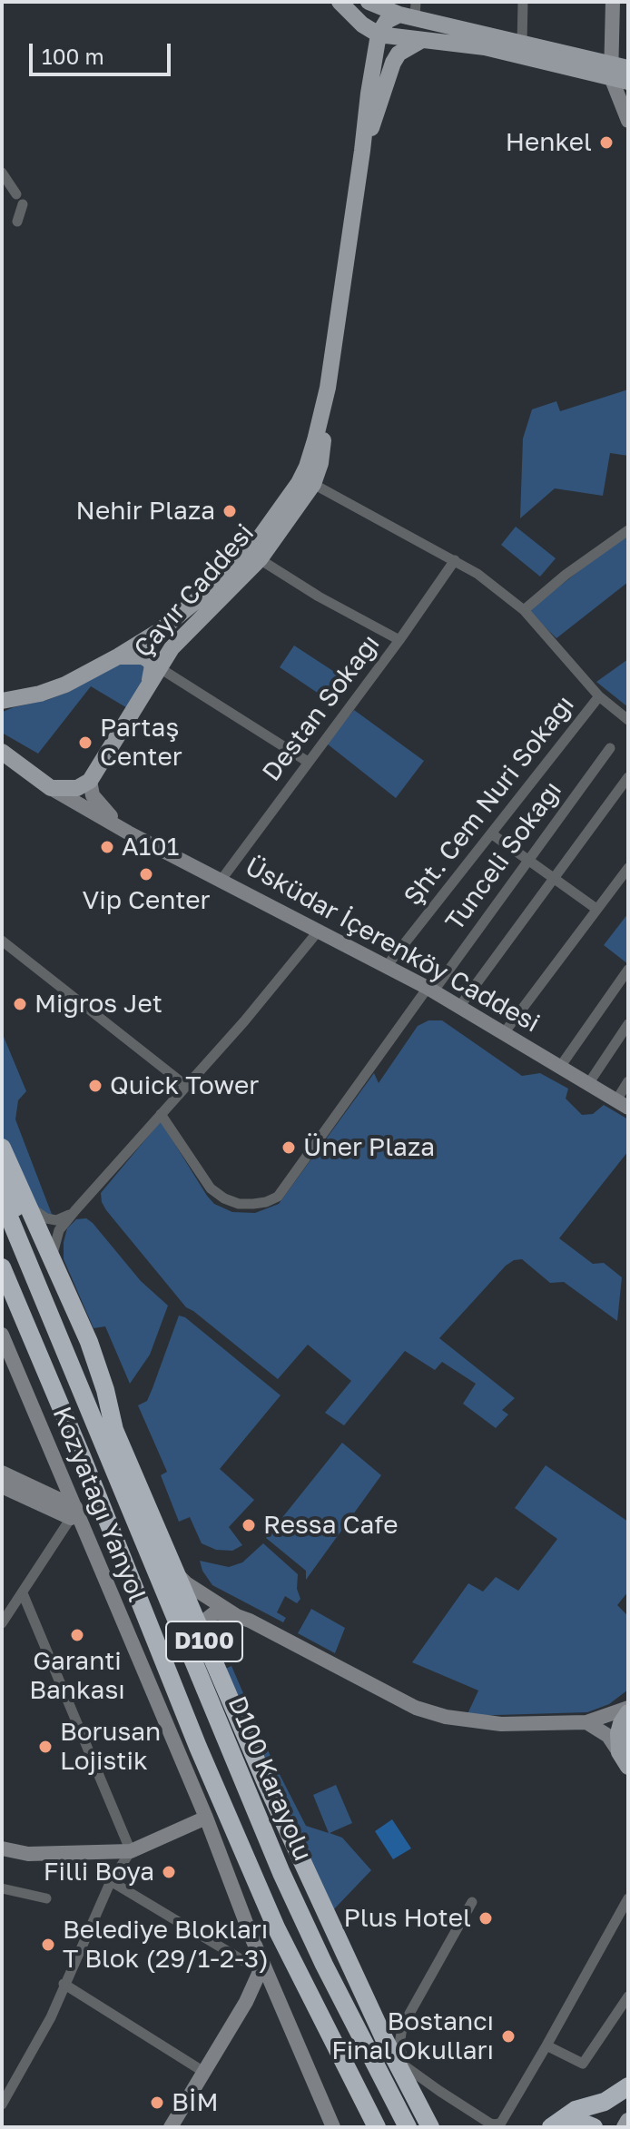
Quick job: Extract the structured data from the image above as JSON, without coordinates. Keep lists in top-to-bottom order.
{
  "streets": {
    "highway": ["D100", "D100 Karayolu"],
    "main road": ["Çayır Caddesi", "Üsküdar İçerenköy Caddesi", "Kozyatağı Yanyol"],
    "street": ["Destan Sokağı", "Şht. Cem Nuri Sokağı", "Tunceli Sokağı"]
  },
  "crossings": [
    ["Çayır Caddesi", "Üsküdar İçerenköy Caddesi"],
    ["Destan Sokağı", "Üsküdar İçerenköy Caddesi"],
    ["Şht. Cem Nuri Sokağı", "Üsküdar İçerenköy Caddesi"],
    ["Tunceli Sokağı", "Üsküdar İçerenköy Caddesi"]
  ],
  "places": [
    "Henkel",
    "Nehir Plaza",
    "Partaş Center",
    "A101",
    "Vip Center",
    "Migros Jet",
    "Quick Tower",
    "Üner Plaza",
    "Ressa Cafe",
    "Garanti Bankası",
    "Borusan Lojistik",
    "Filli Boya",
    "Plus Hotel",
    "Belediye Blokları T Blok (29/1-2-3)",
    "Bostancı Final Okulları",
    "BİM"
  ],
  "scale_bar": "100 m"
}
